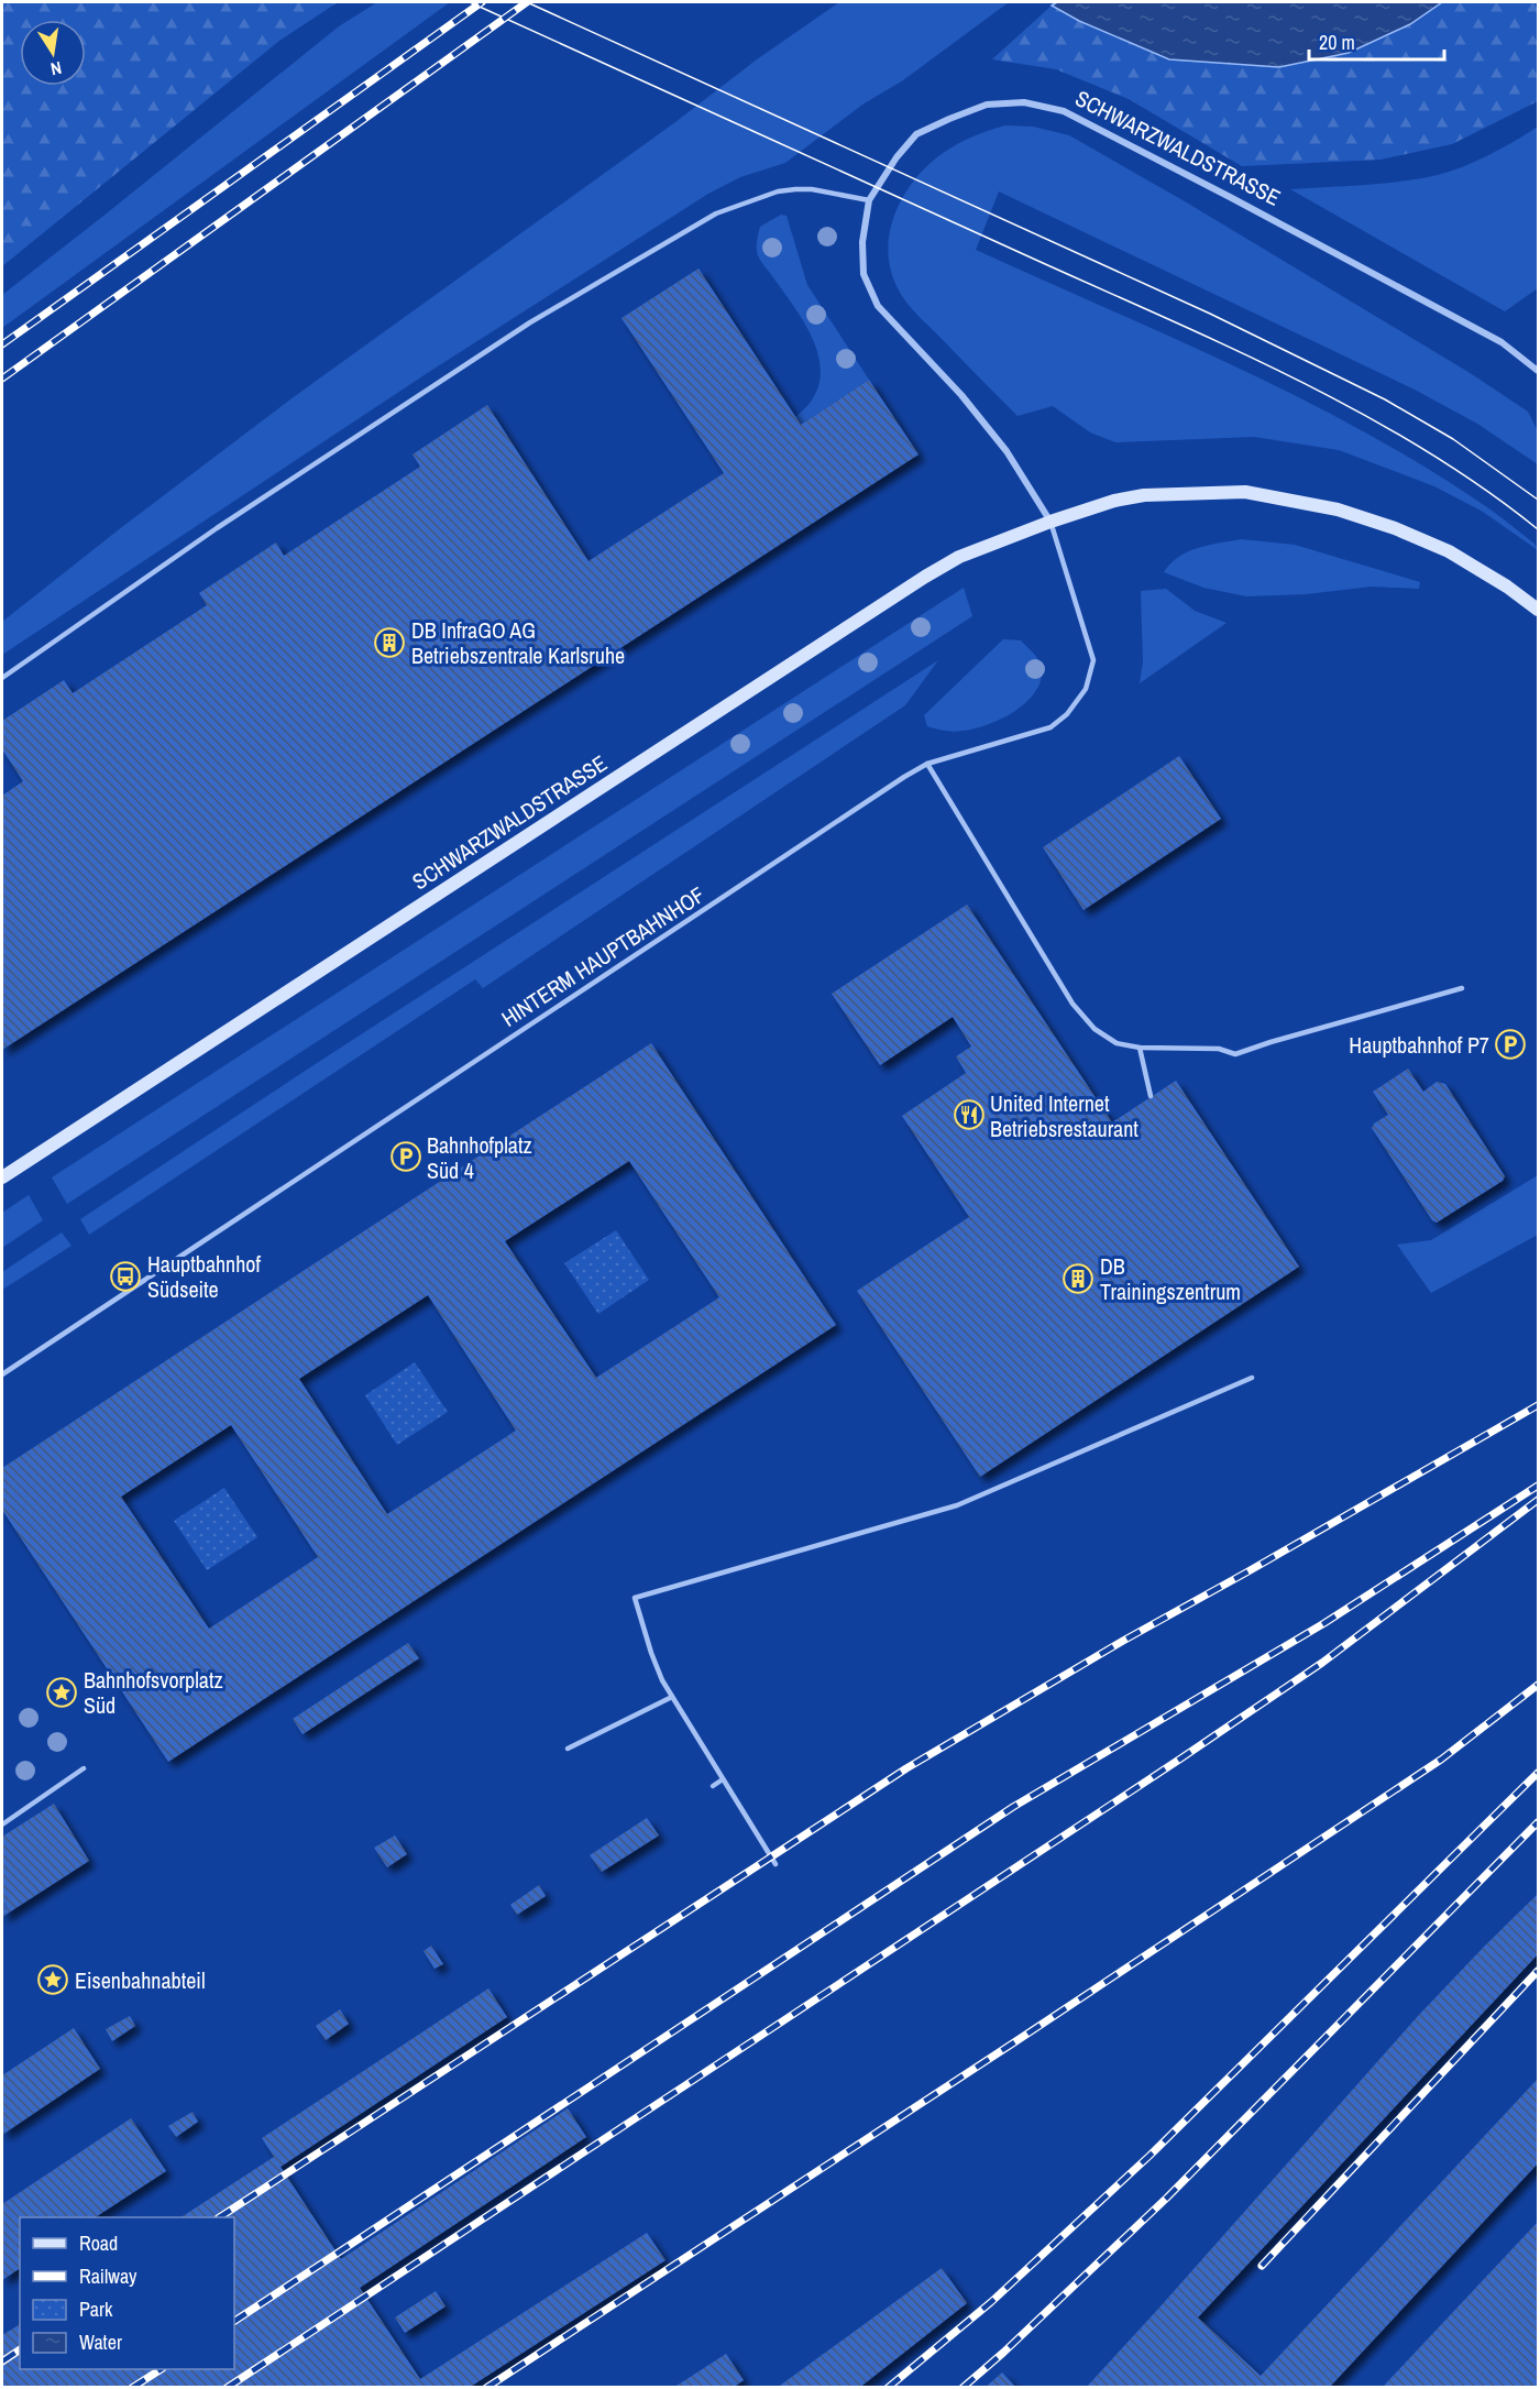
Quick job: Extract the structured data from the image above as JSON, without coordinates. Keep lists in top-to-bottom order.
{
  "streets": {
    "main road": ["SCHWARZWALDSTRASSE"],
    "lane": ["HINTERM HAUPTBAHNHOF"]
  },
  "crossings": [
    ["SCHWARZWALDSTRASSE", "HINTERM HAUPTBAHNHOF"]
  ],
  "places": {
    "building": ["DB InfraGO AG Betriebszentrale Karlsruhe", "DB Trainingszentrum"],
    "parking": ["Hauptbahnhof P7", "Bahnhofplatz Süd 4"],
    "restaurant": ["United Internet Betriebsrestaurant"],
    "bus stop": ["Hauptbahnhof Südseite"],
    "place": ["Bahnhofsvorplatz Süd", "Eisenbahnabteil"]
  },
  "legend": [
    "Road",
    "Railway",
    "Park",
    "Water"
  ],
  "scale_bar": "20 m",
  "north": "bottom"
}
